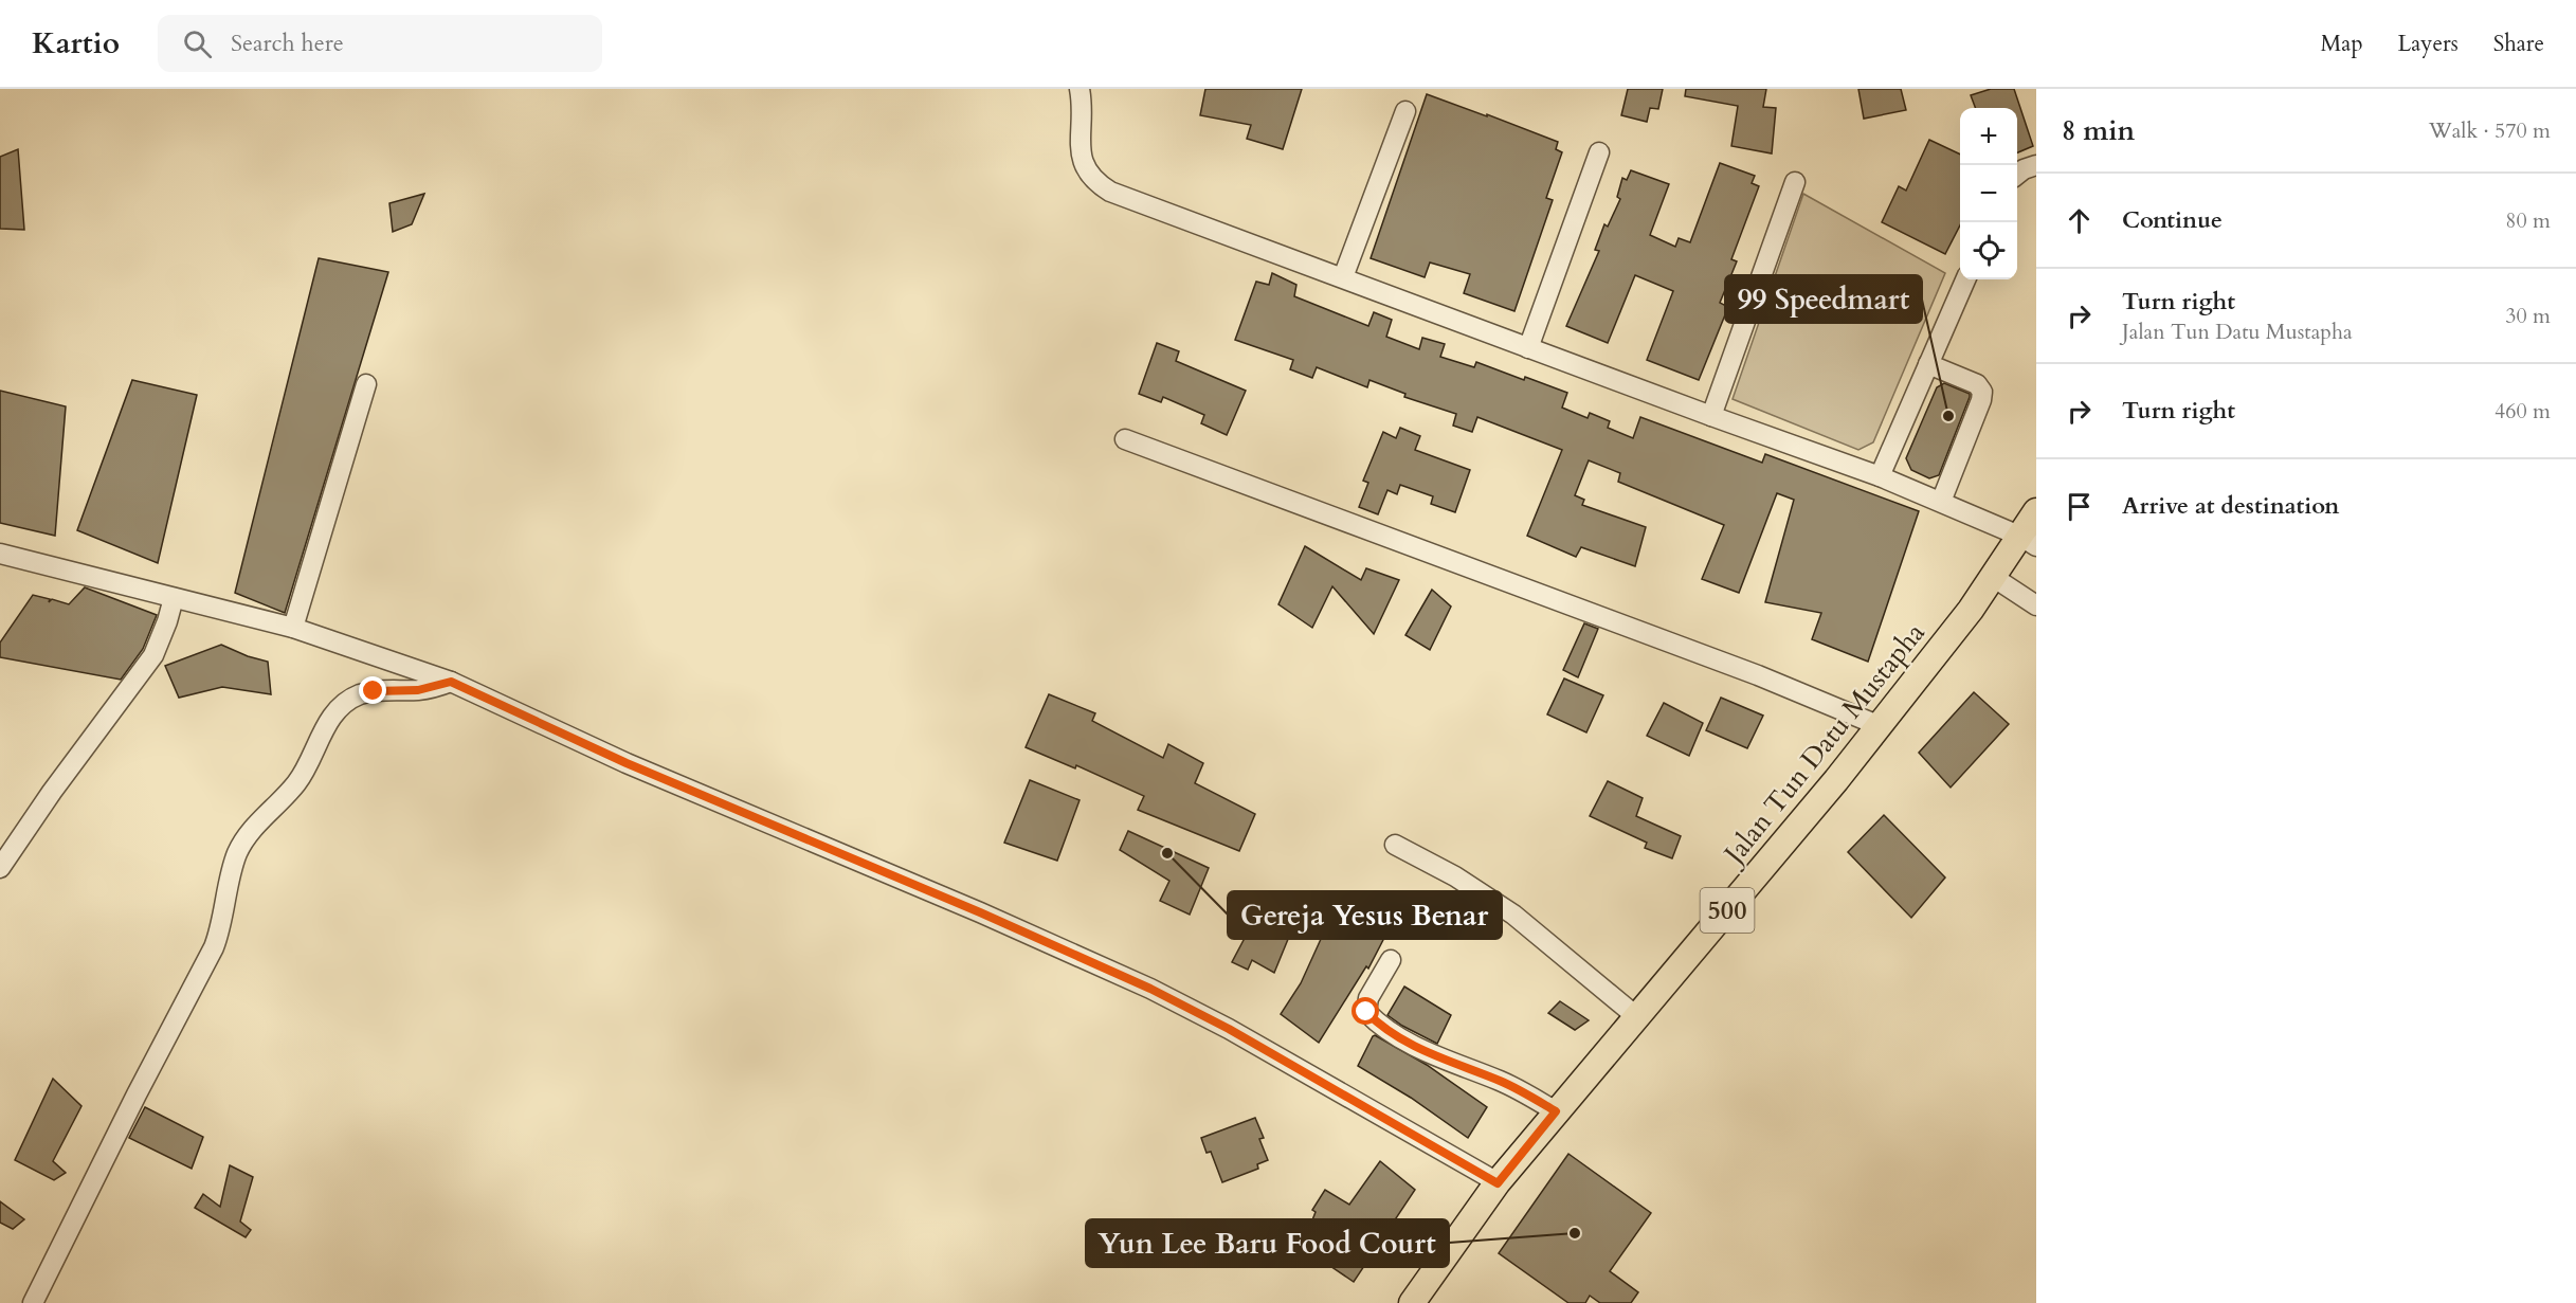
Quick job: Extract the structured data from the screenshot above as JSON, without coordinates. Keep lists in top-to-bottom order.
{
  "streets": {
    "main road": ["Jalan Tun Datu Mustapha", "500"]
  },
  "places": ["99 Speedmart", "Gereja Yesus Benar", "Yun Lee Baru Food Court"],
  "page": {
    "header": "Kartio",
    "search": "Search here",
    "nav": ["Map", "Layers", "Share"],
    "heading": ["8 min", "Walk · 570 m"],
    "map_buttons": ["+", "−"],
    "list": [
      ["Continue", "80 m"],
      ["Turn right", "Jalan Tun Datu Mustapha", "30 m"],
      ["Turn right", "460 m"],
      "Arrive at destination"
    ]
  }
}
